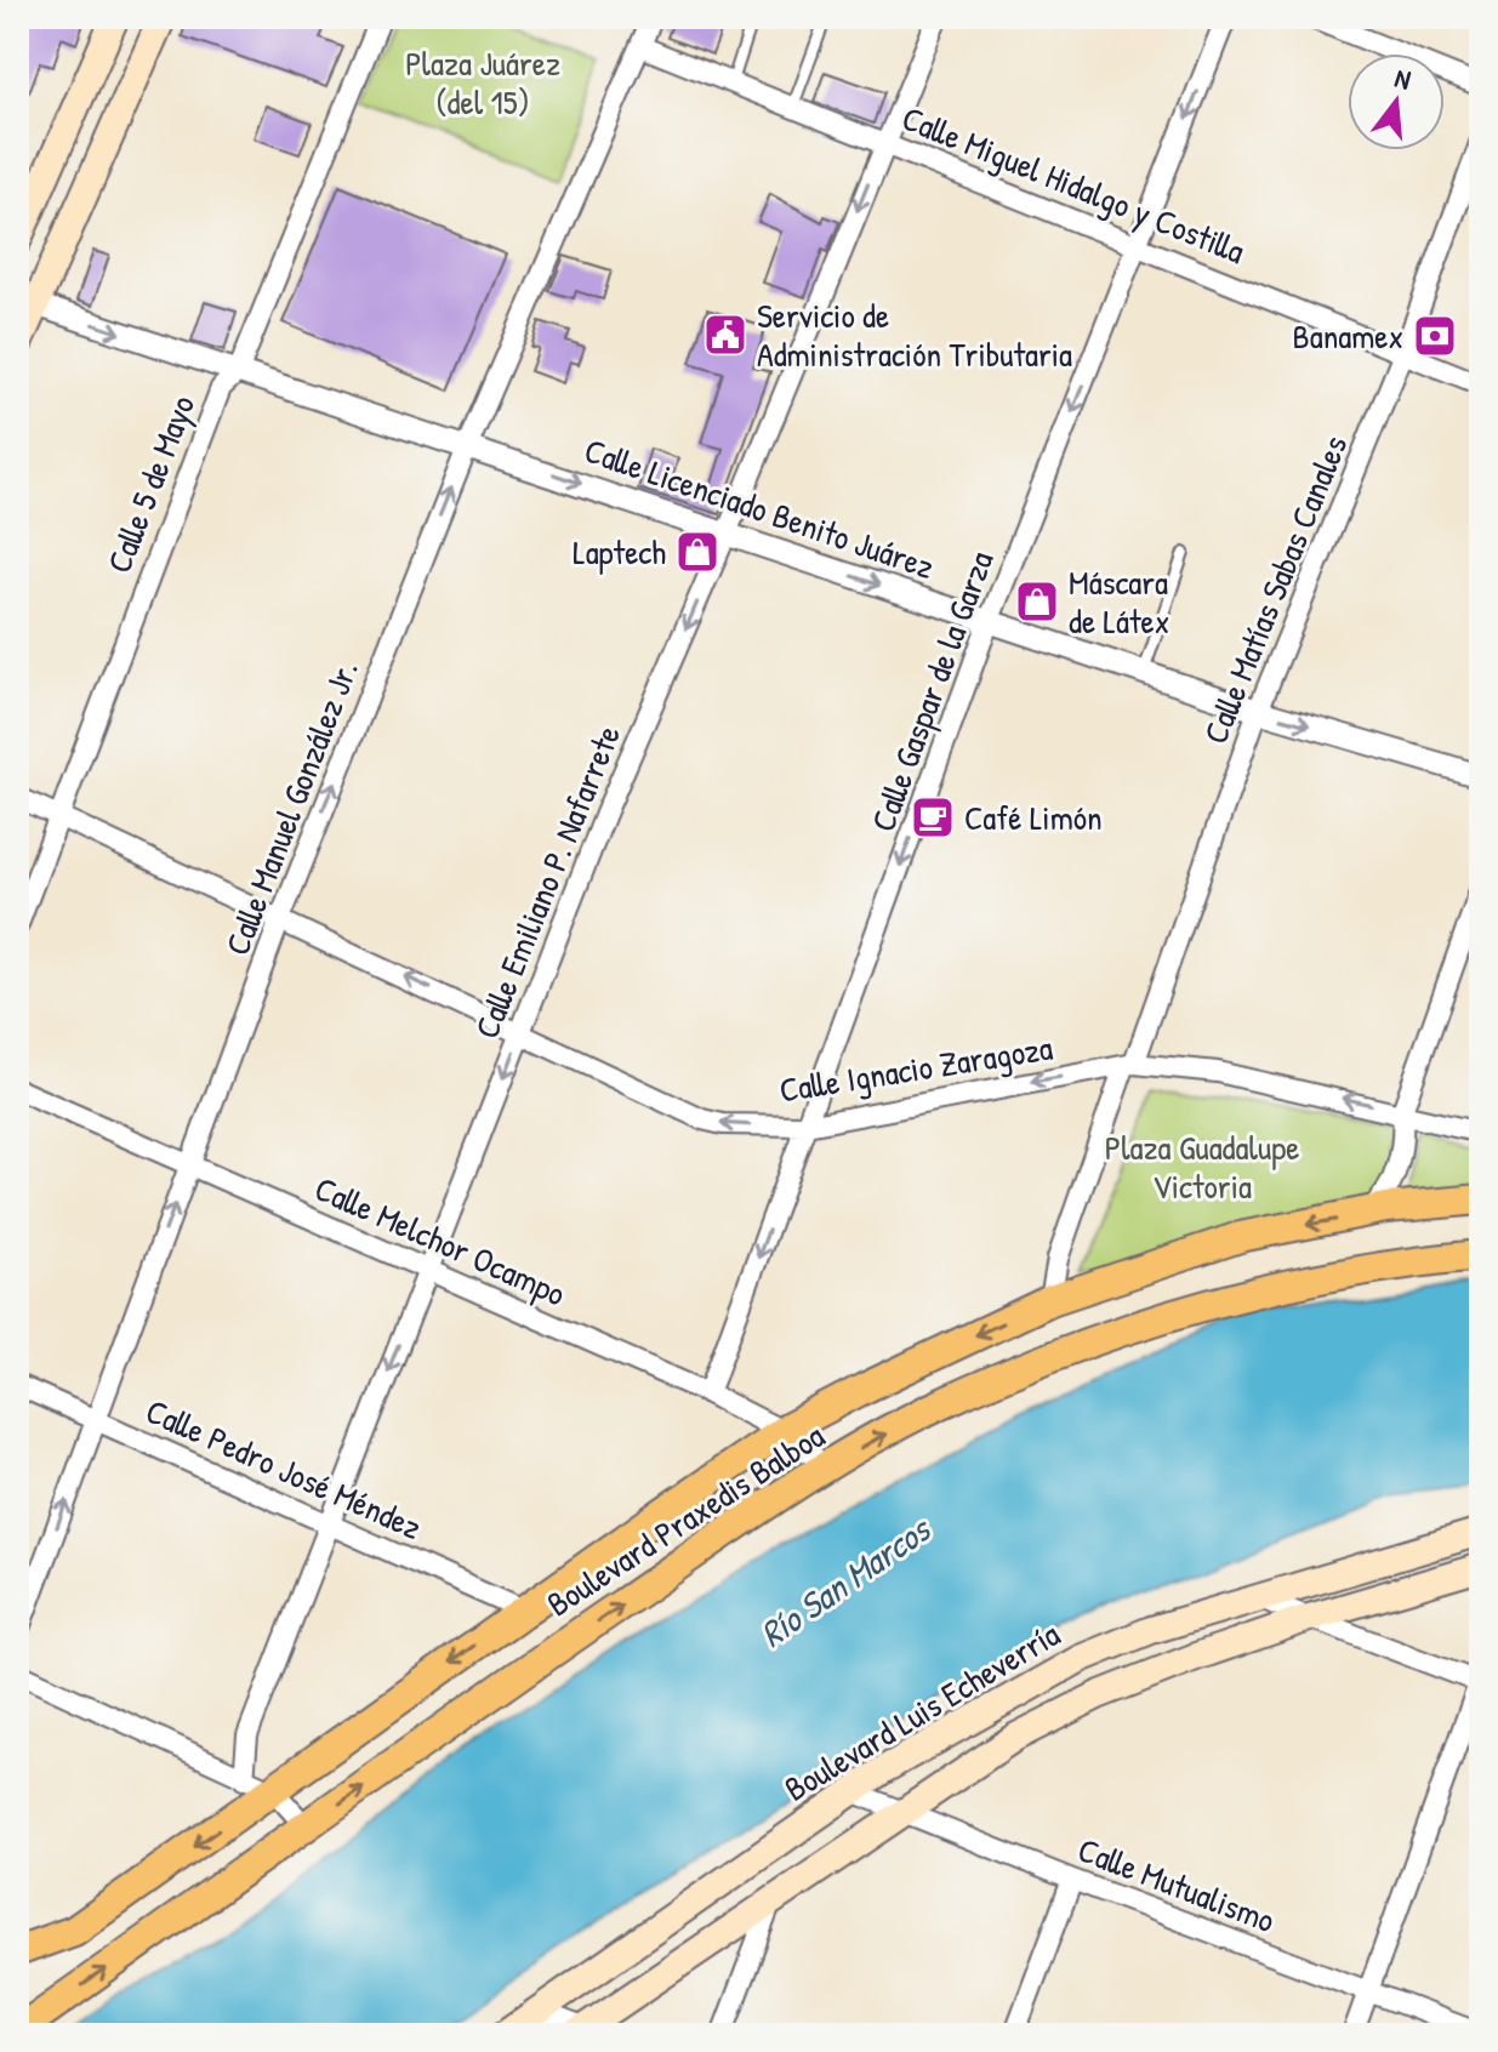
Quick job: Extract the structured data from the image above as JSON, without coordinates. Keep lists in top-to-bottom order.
{
  "streets": {
    "main road": ["Boulevard Praxedis Balboa", "Boulevard Luis Echeverría"],
    "street": [
      "Calle Miguel Hidalgo y Costilla",
      "Calle 5 de Mayo",
      "Calle Licenciado Benito Juárez",
      "Calle Matías Sabas Canales",
      "Calle Gaspar de la Garza",
      "Calle Manuel González Jr.",
      "Calle Emiliano P. Nafarrete",
      "Calle Ignacio Zaragoza",
      "Calle Melchor Ocampo",
      "Calle Pedro José Méndez",
      "Calle Mutualismo"
    ]
  },
  "crossings": [
    ["Calle Miguel Hidalgo y Costilla", "Calle Matías Sabas Canales"],
    ["Calle Miguel Hidalgo y Costilla", "Calle Gaspar de la Garza"],
    ["Calle Miguel Hidalgo y Costilla", "Calle Manuel González Jr."],
    ["Calle Miguel Hidalgo y Costilla", "Calle Emiliano P. Nafarrete"],
    ["Calle 5 de Mayo", "Calle Licenciado Benito Juárez"],
    ["Calle 5 de Mayo", "Calle Ignacio Zaragoza"],
    ["Calle Licenciado Benito Juárez", "Calle Matías Sabas Canales"],
    ["Calle Licenciado Benito Juárez", "Calle Gaspar de la Garza"],
    ["Calle Licenciado Benito Juárez", "Calle Manuel González Jr."],
    ["Calle Licenciado Benito Juárez", "Calle Emiliano P. Nafarrete"],
    ["Calle Matías Sabas Canales", "Calle Ignacio Zaragoza"],
    ["Calle Matías Sabas Canales", "Boulevard Praxedis Balboa"],
    ["Calle Gaspar de la Garza", "Calle Ignacio Zaragoza"],
    ["Calle Gaspar de la Garza", "Calle Melchor Ocampo"],
    ["Calle Manuel González Jr.", "Calle Ignacio Zaragoza"],
    ["Calle Manuel González Jr.", "Calle Melchor Ocampo"],
    ["Calle Manuel González Jr.", "Calle Pedro José Méndez"],
    ["Calle Emiliano P. Nafarrete", "Calle Ignacio Zaragoza"],
    ["Calle Emiliano P. Nafarrete", "Calle Melchor Ocampo"],
    ["Calle Emiliano P. Nafarrete", "Calle Pedro José Méndez"],
    ["Calle Melchor Ocampo", "Boulevard Praxedis Balboa"],
    ["Calle Pedro José Méndez", "Boulevard Praxedis Balboa"],
    ["Boulevard Luis Echeverría", "Calle Mutualismo"]
  ],
  "one_way": [
    "Calle Licenciado Benito Juárez",
    "Calle Gaspar de la Garza",
    "Calle Manuel González Jr.",
    "Calle Emiliano P. Nafarrete",
    "Calle Ignacio Zaragoza"
  ],
  "water": ["Río San Marcos"],
  "parks": ["Plaza Juárez (del 15)", "Plaza Guadalupe Victoria"],
  "places": {
    "public building": ["Servicio de Administración Tributaria"],
    "bank": ["Banamex"],
    "shop": ["Laptech", "Máscara de Látex"],
    "cafe": ["Café Limón"]
  },
  "north": "top"
}
